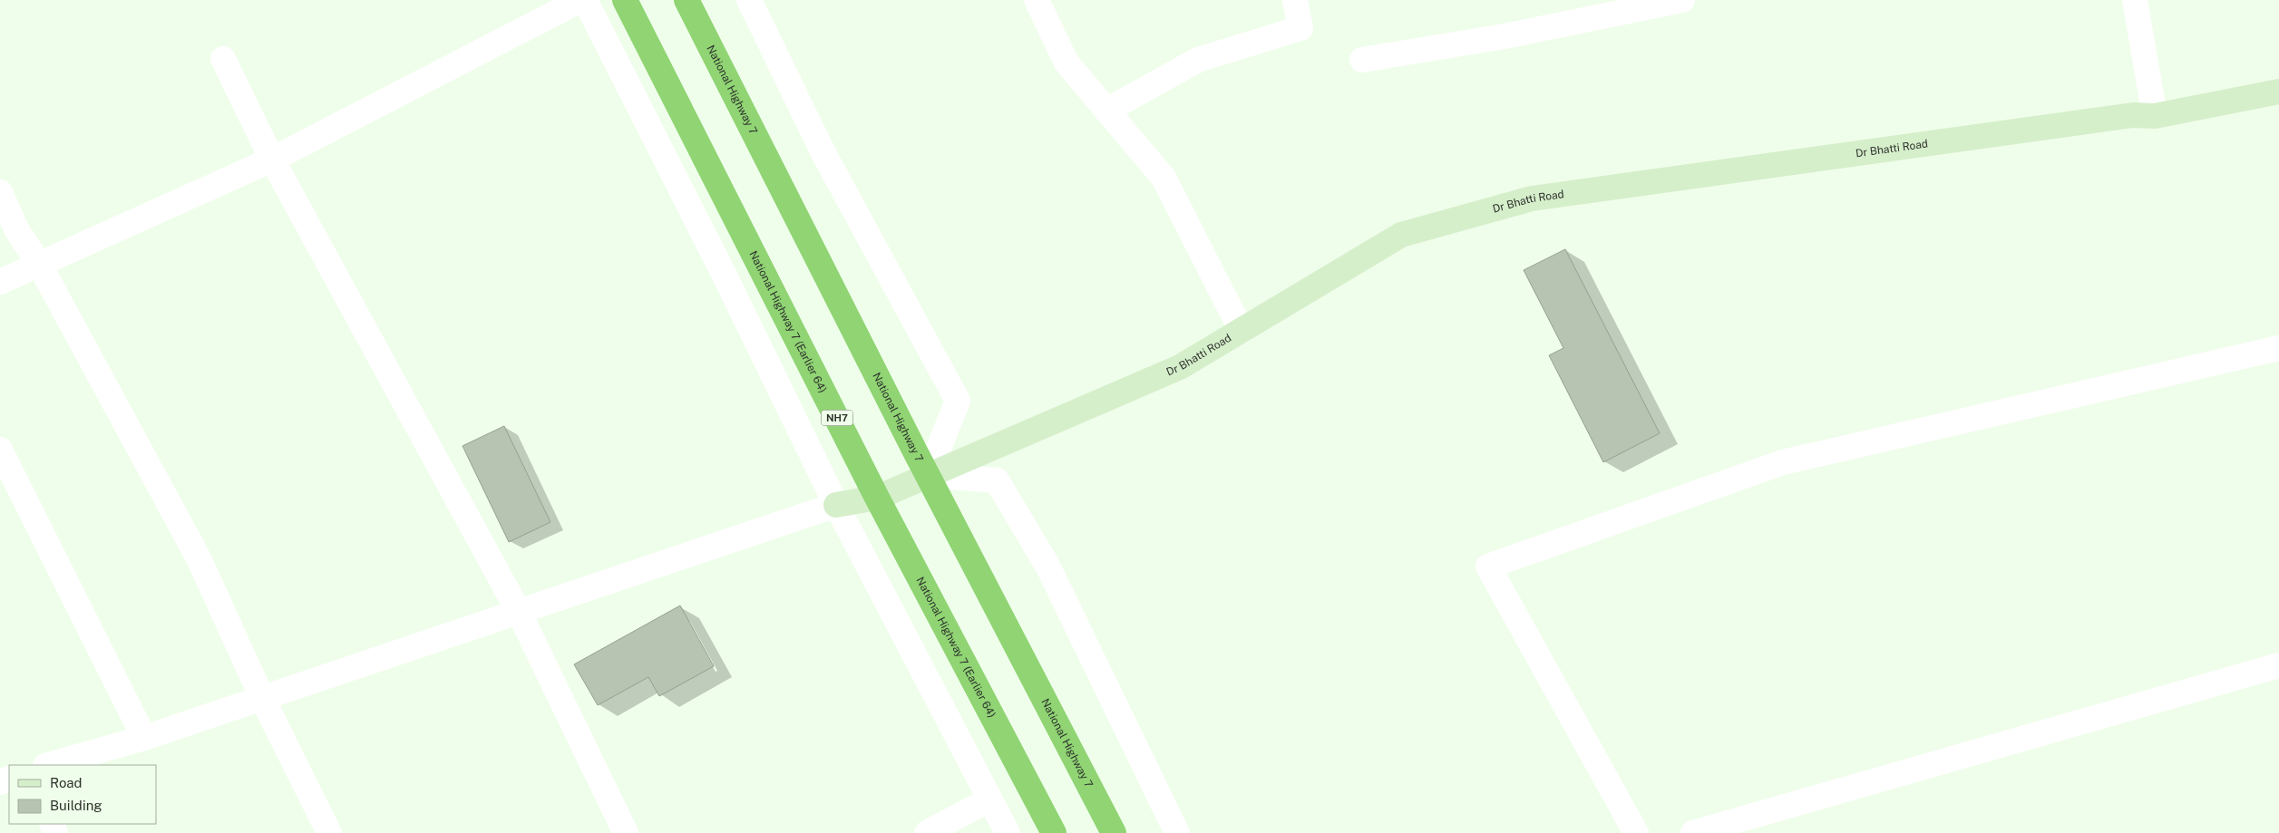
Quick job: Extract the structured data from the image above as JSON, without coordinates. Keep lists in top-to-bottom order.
{
  "streets": {
    "highway": ["National Highway 7", "National Highway 7 (Earlier 64)", "NH7"],
    "main road": ["Dr Bhatti Road"]
  },
  "crossings": [
    ["National Highway 7", "Dr Bhatti Road"],
    ["Dr Bhatti Road", "National Highway 7 (Earlier 64)"]
  ],
  "legend": ["Road", "Building"]
}
